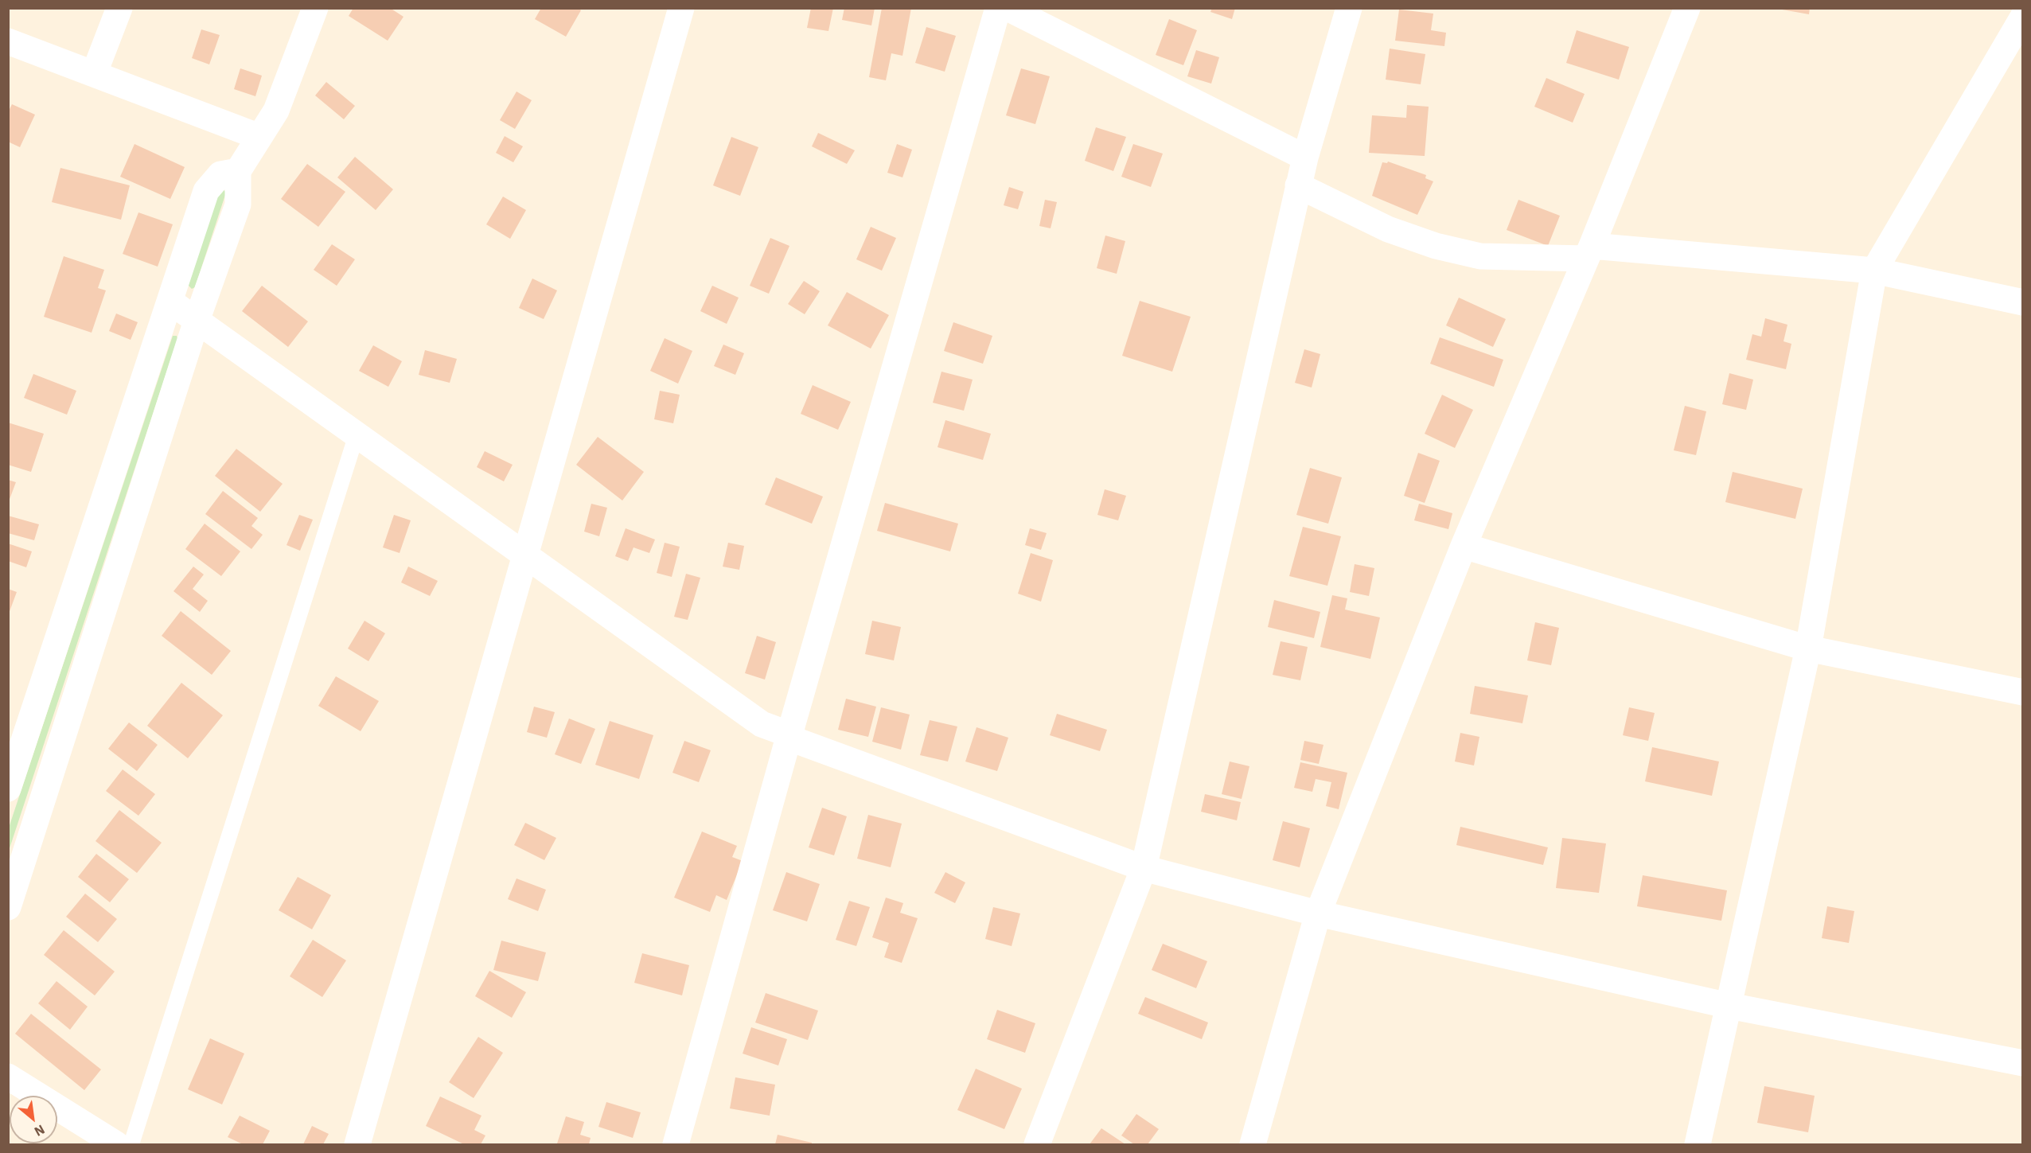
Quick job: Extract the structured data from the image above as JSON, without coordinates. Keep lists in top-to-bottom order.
{
  "north": "bottom right"
}
